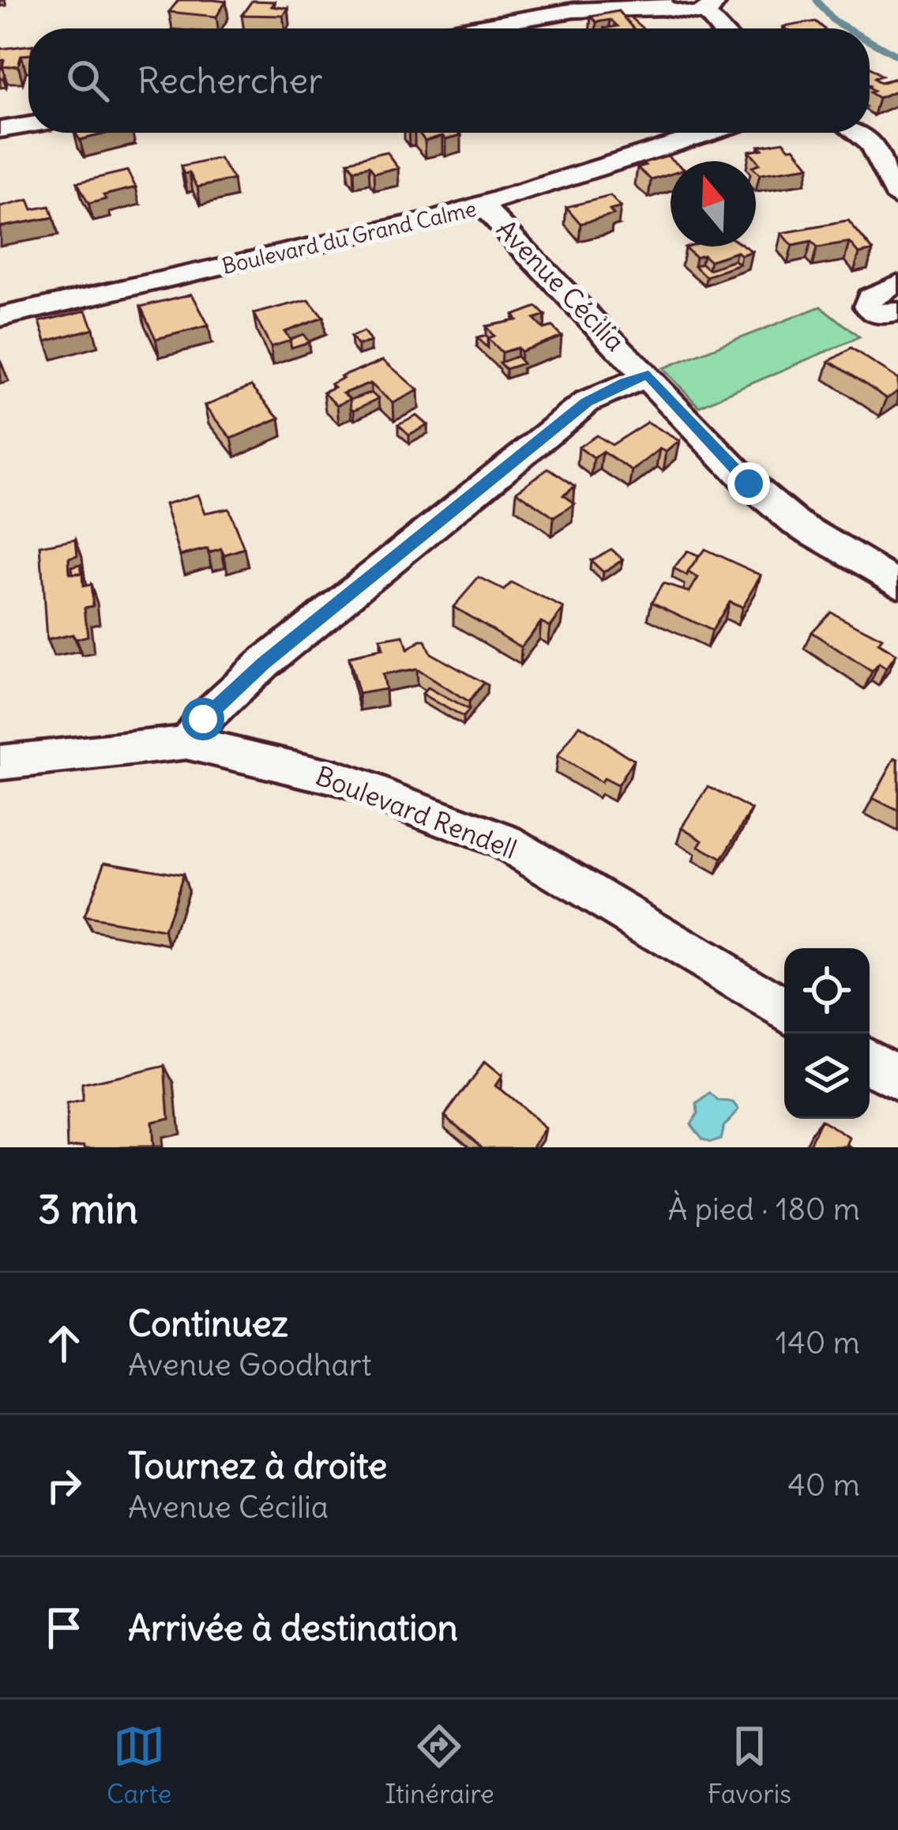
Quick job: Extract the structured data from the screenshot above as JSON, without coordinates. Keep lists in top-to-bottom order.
{
  "streets": {
    "street": ["Boulevard du Grand Calme", "Avenue Cécilia", "Boulevard Rendell"]
  },
  "crossings": [
    ["Boulevard du Grand Calme", "Avenue Cécilia"]
  ],
  "north": "top",
  "page": {
    "search": "Rechercher",
    "heading": ["3 min", "À pied · 180 m"],
    "list": [
      ["Continuez", "Avenue Goodhart", "140 m"],
      ["Tournez à droite", "Avenue Cécilia", "40 m"],
      "Arrivée à destination"
    ],
    "nav": ["Carte", "Itinéraire", "Favoris"]
  }
}
